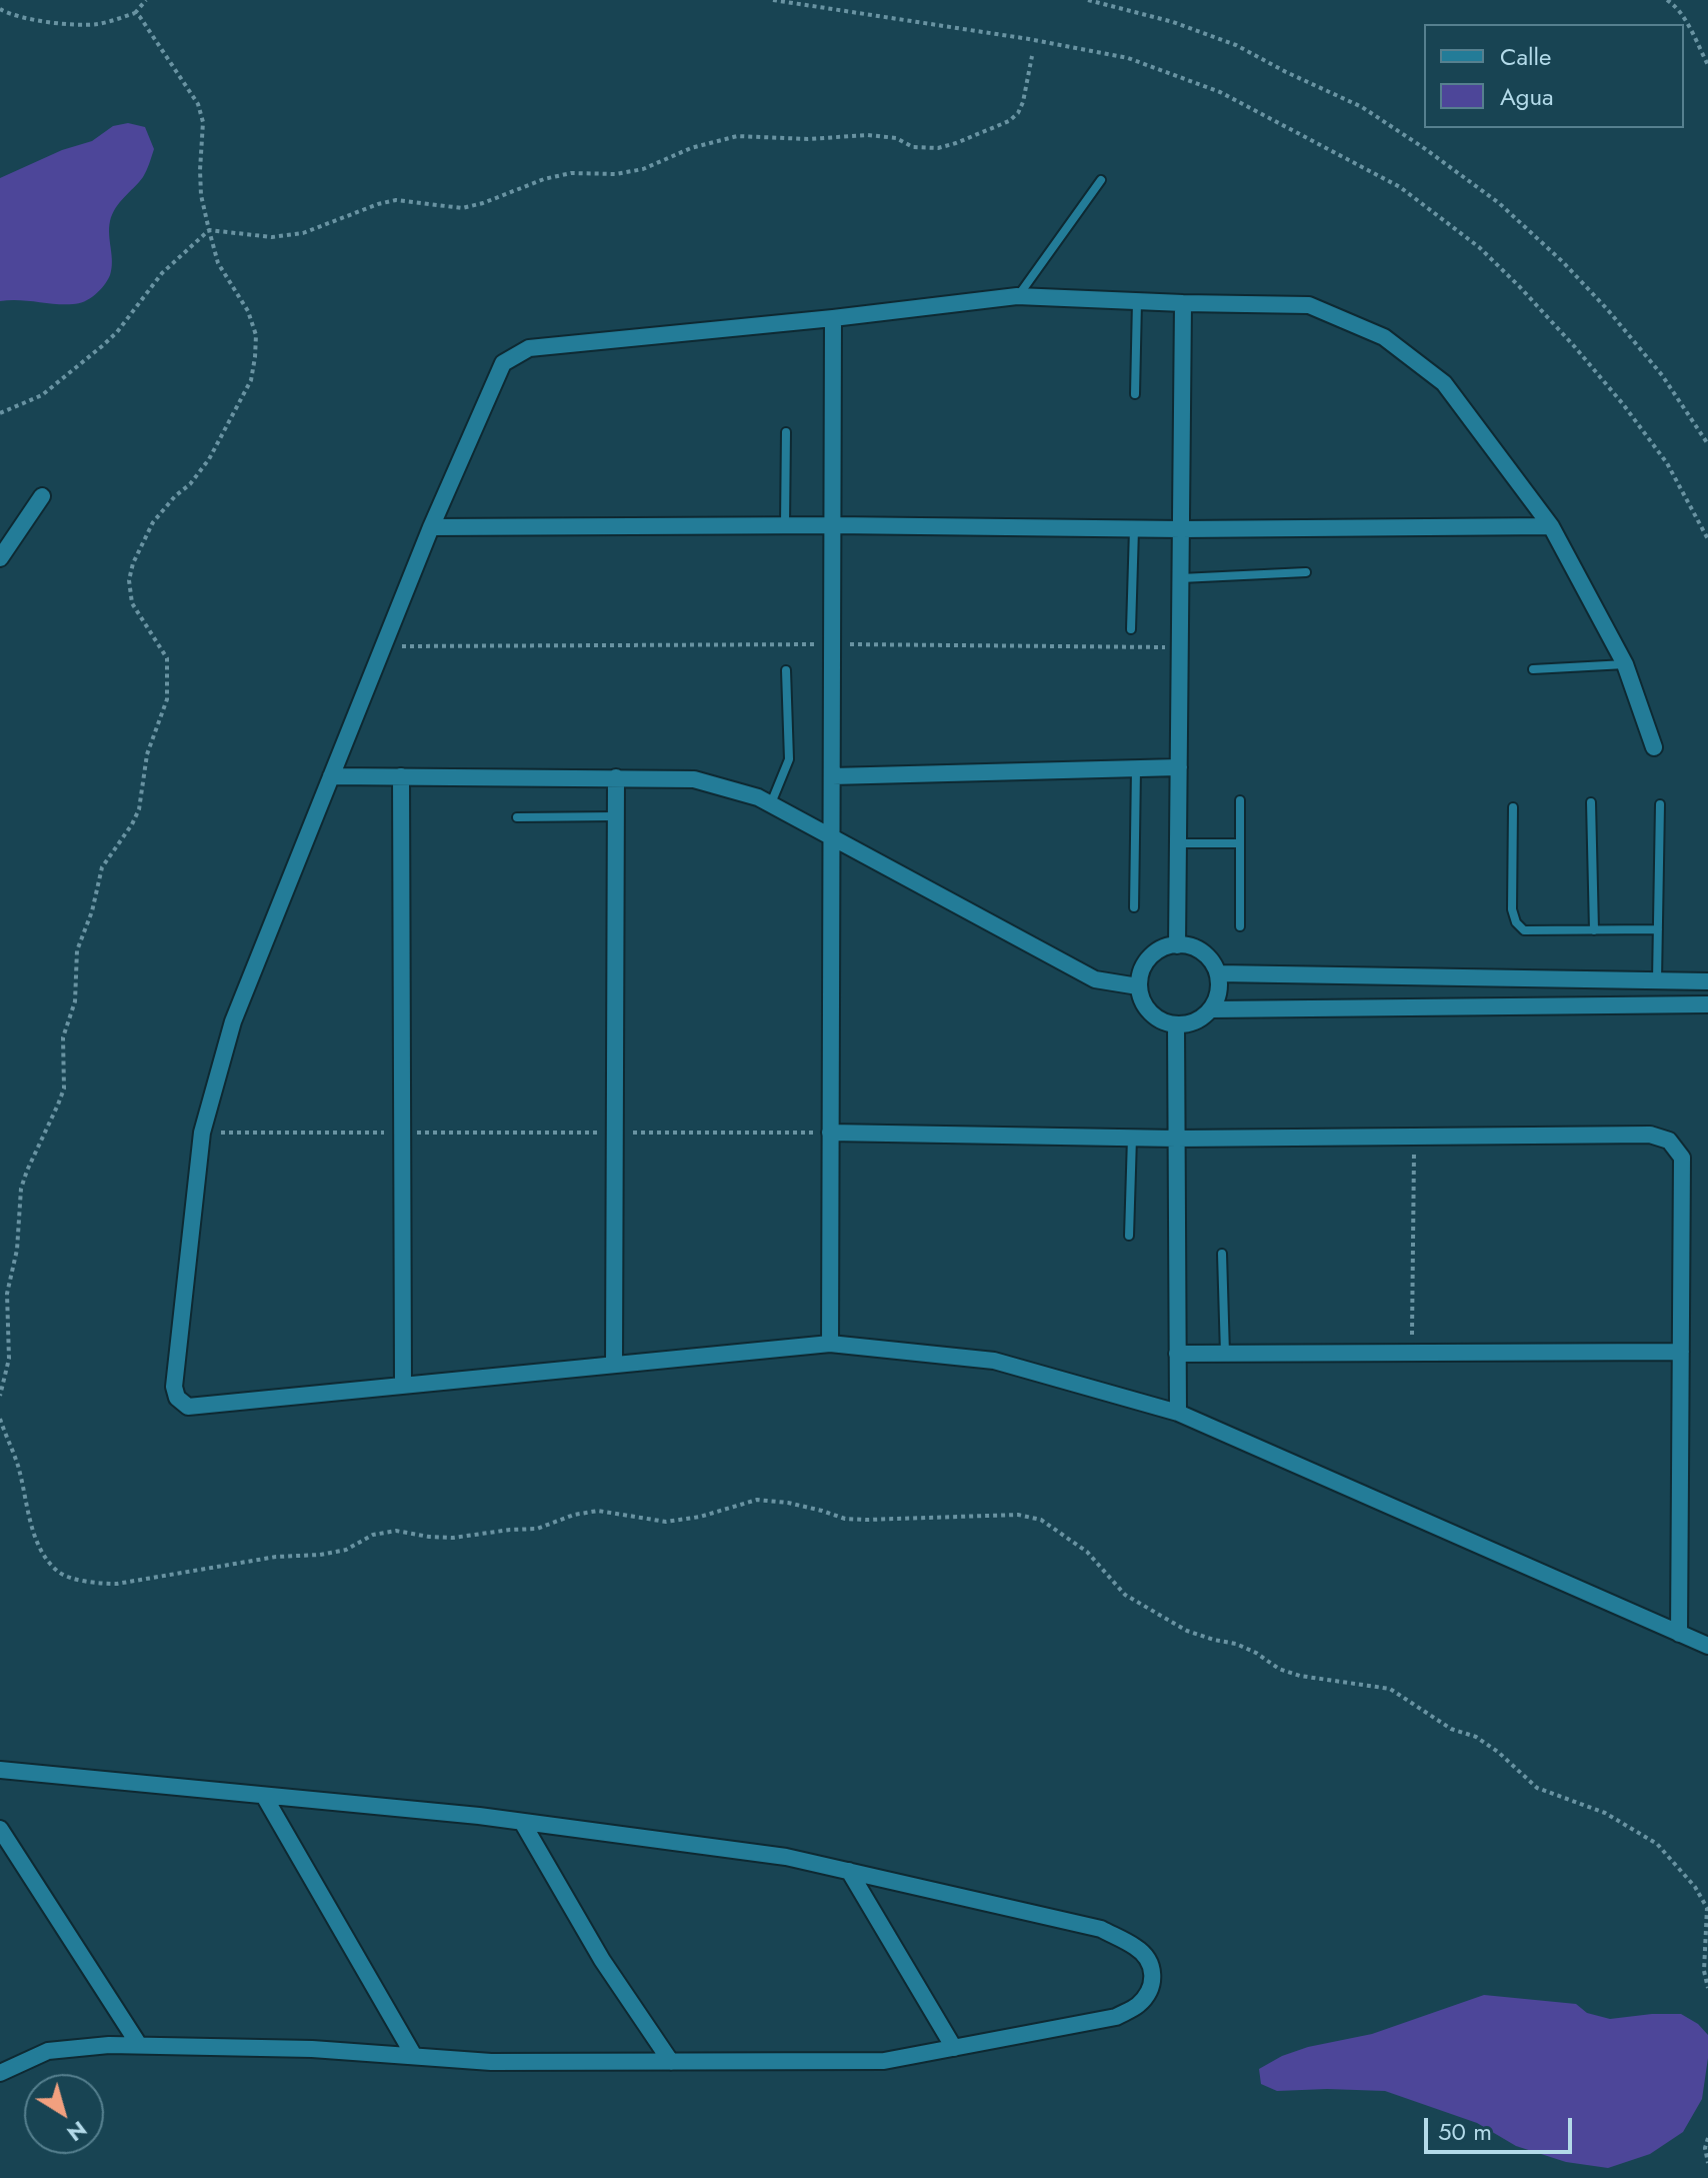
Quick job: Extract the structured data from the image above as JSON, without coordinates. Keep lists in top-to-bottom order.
{
  "legend": ["Calle", "Agua"],
  "scale_bar": "50 m",
  "north": "bottom right"
}
